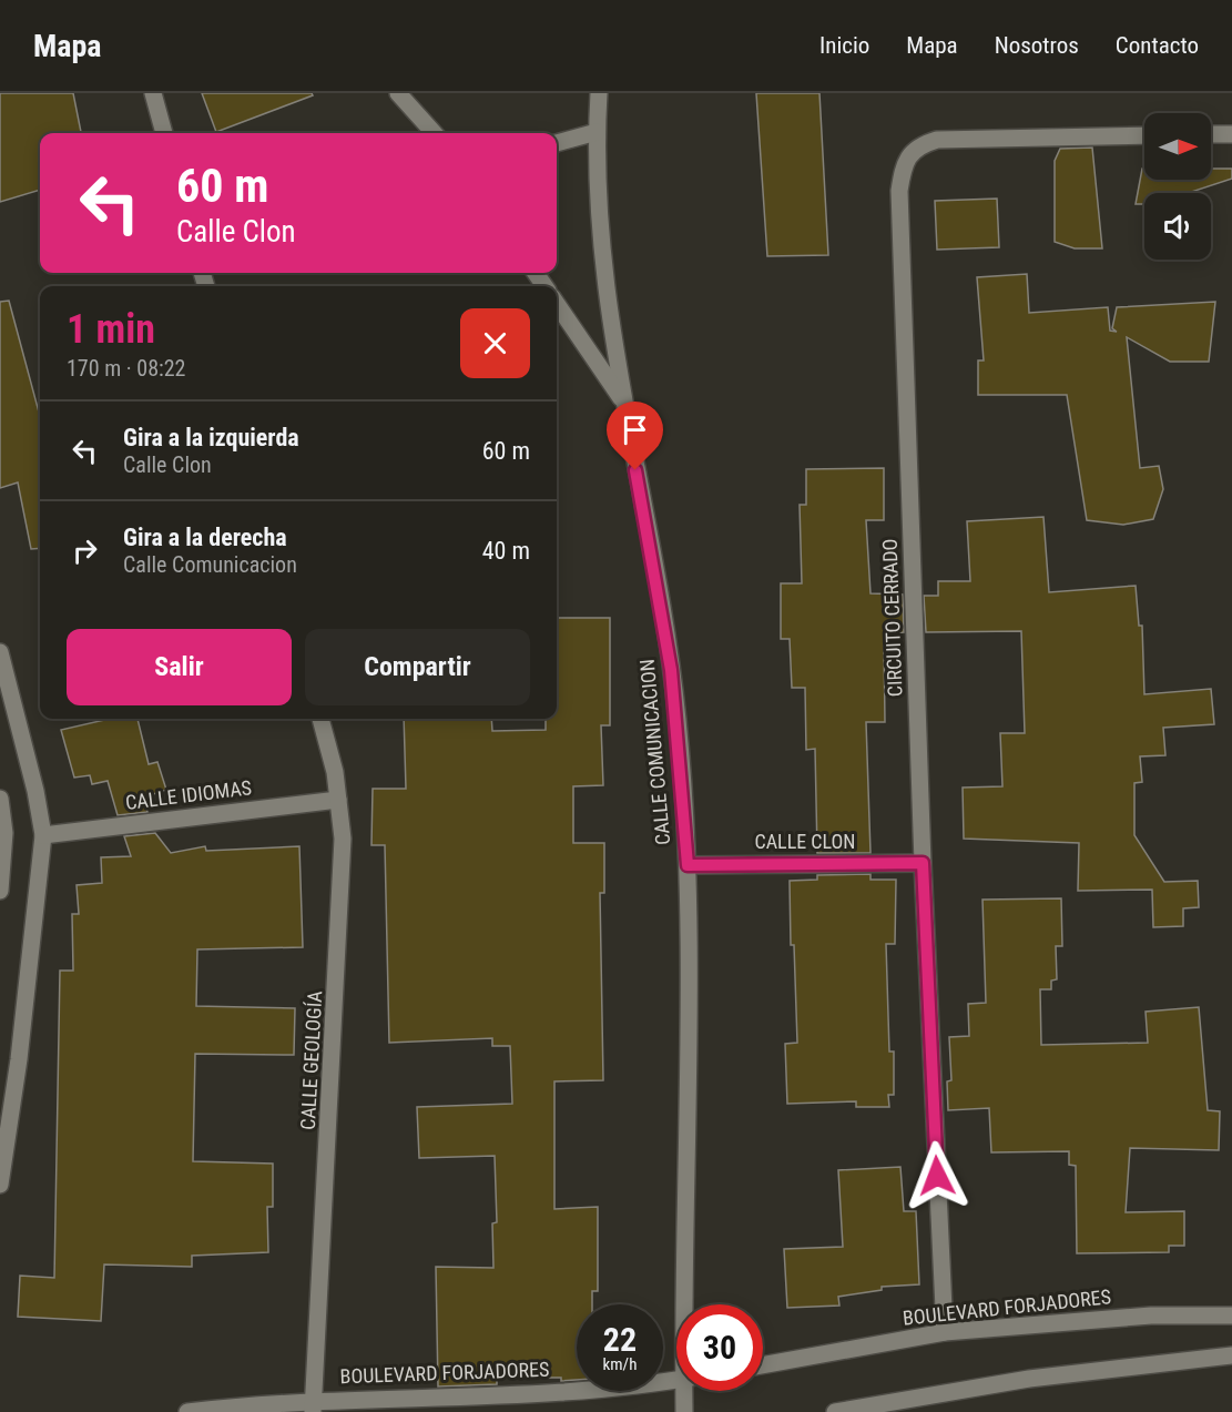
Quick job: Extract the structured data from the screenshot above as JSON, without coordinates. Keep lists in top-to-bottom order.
{
  "streets": {
    "street": [
      "CIRCUITO CERRADO",
      "CALLE COMUNICACION",
      "CALLE IDIOMAS",
      "CALLE CLON",
      "CALLE GEOLOGÍA",
      "BOULEVARD FORJADORES"
    ]
  },
  "crossings": [
    ["CIRCUITO CERRADO", "CALLE CLON"],
    ["CIRCUITO CERRADO", "BOULEVARD FORJADORES"],
    ["CALLE COMUNICACION", "CALLE CLON"],
    ["CALLE IDIOMAS", "CALLE GEOLOGÍA"],
    ["CALLE GEOLOGÍA", "BOULEVARD FORJADORES"]
  ],
  "north": "right",
  "page": {
    "header": "Mapa",
    "nav": [
      "Inicio",
      "Mapa",
      "Nosotros",
      "Contacto"
    ],
    "turn": ["60 m", "Calle Clon"],
    "heading": ["1 min", "170 m · 08:22"],
    "list": [
      {
        "name": "Gira a la izquierda",
        "note": "Calle Clon",
        "value": "60 m"
      },
      {
        "name": "Gira a la derecha",
        "note": "Calle Comunicacion",
        "value": "40 m"
      }
    ],
    "buttons": ["Salir", "Compartir"],
    "speed": "22 km/h",
    "limit": "30"
  }
}
